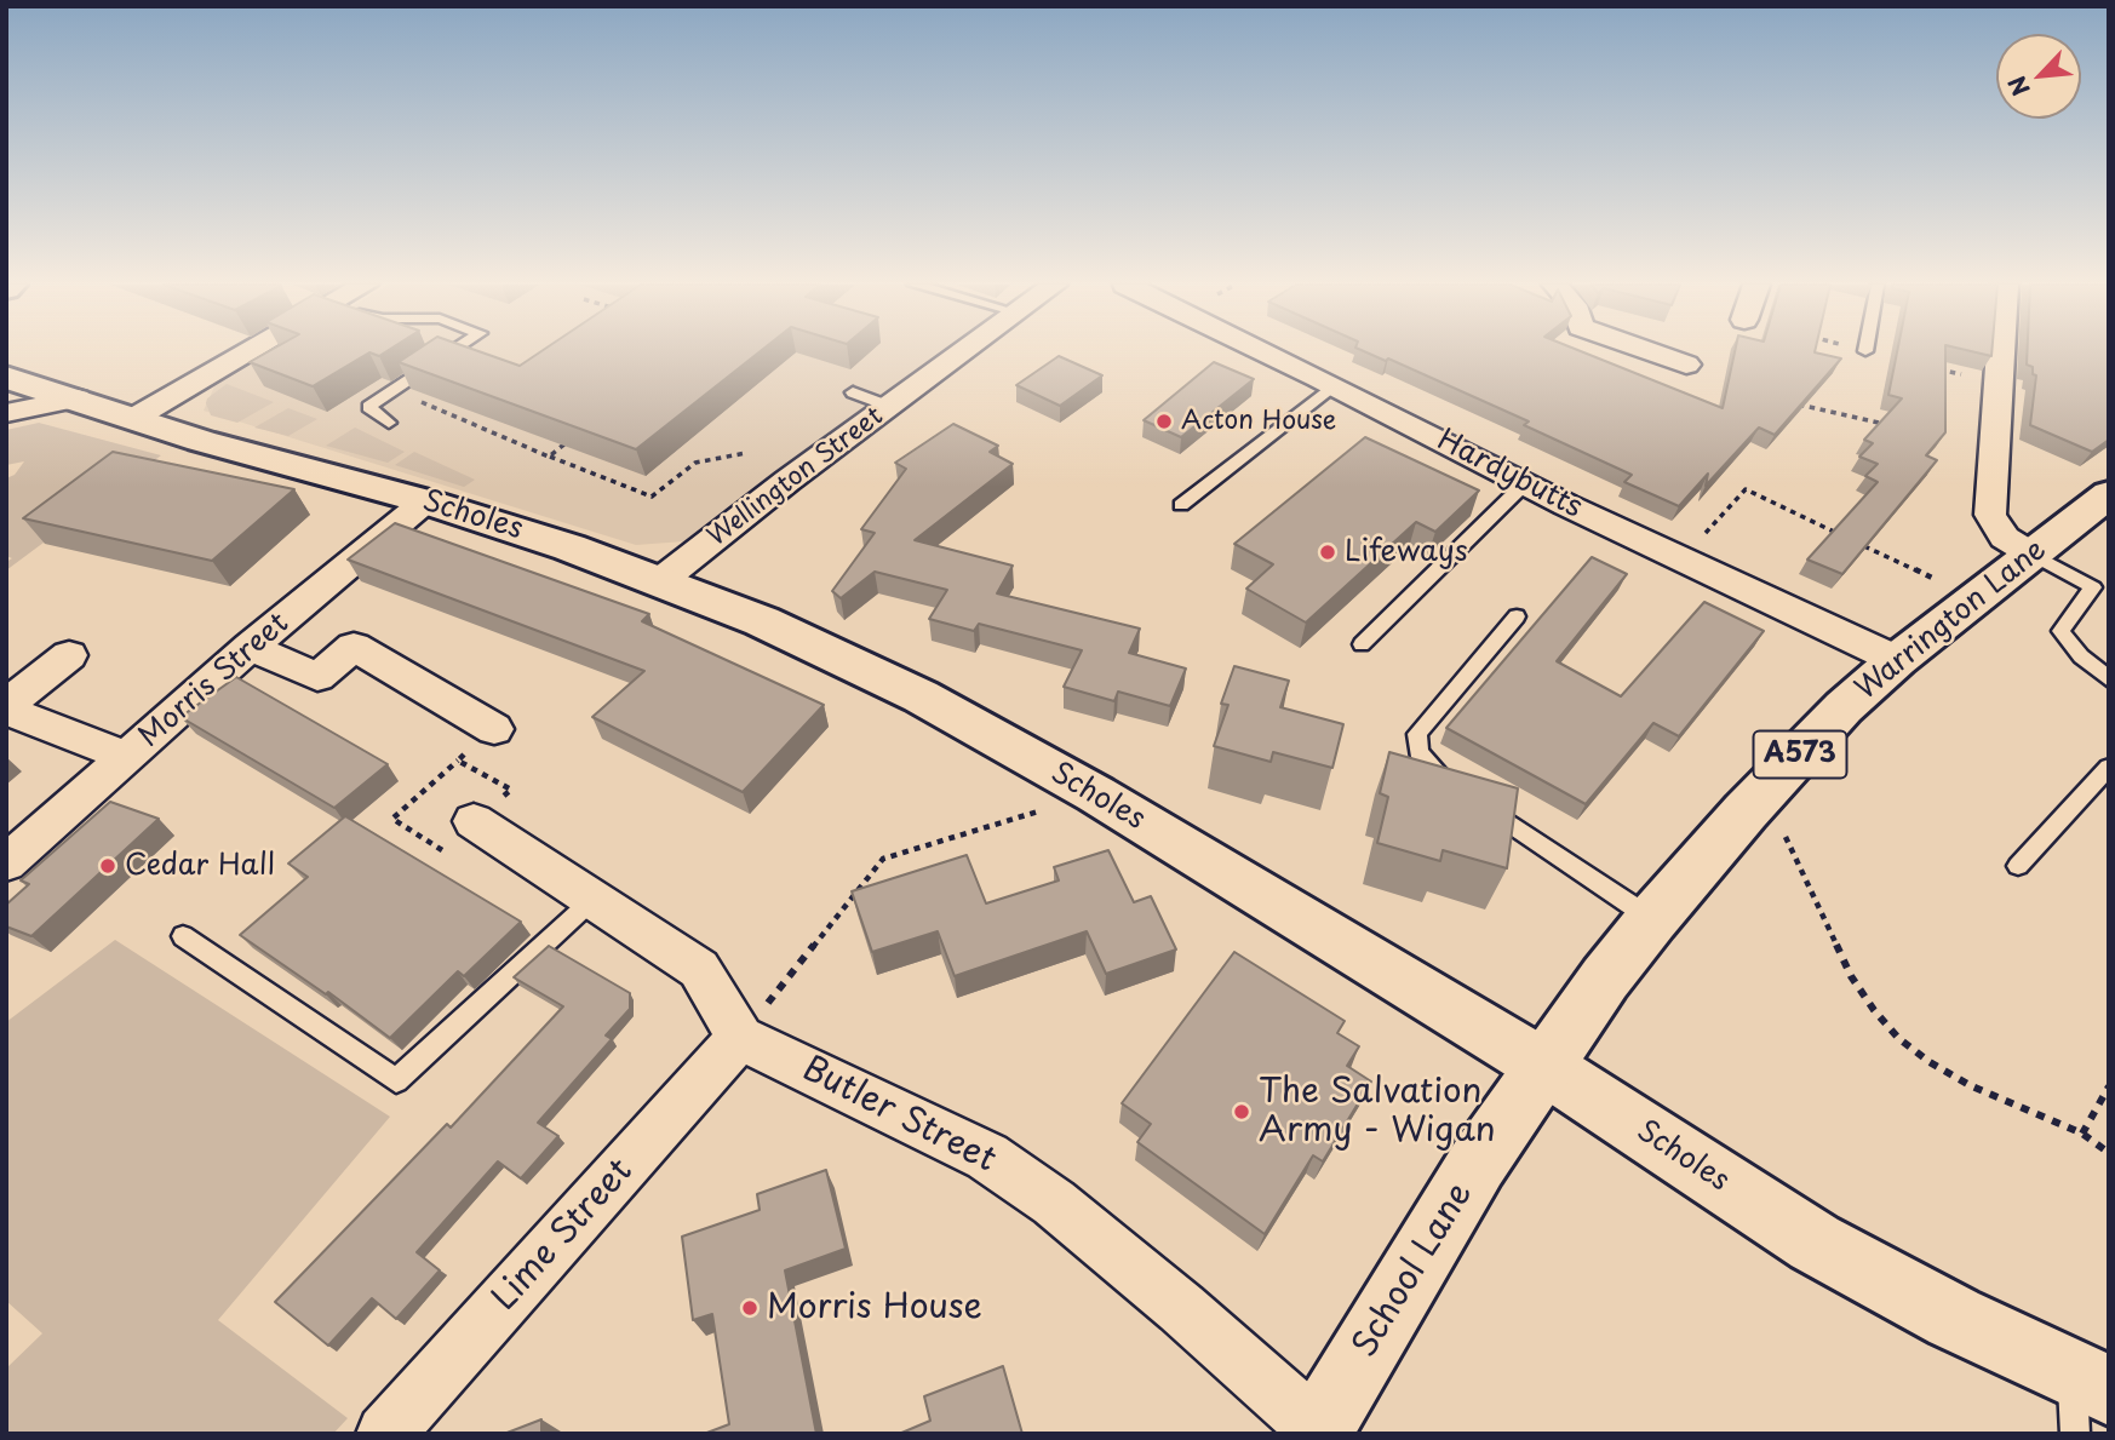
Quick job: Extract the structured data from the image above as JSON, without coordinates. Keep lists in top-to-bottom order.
{
  "streets": {
    "main road": [
      "Scholes",
      "Warrington Lane",
      "A573",
      "School Lane"
    ],
    "street": [
      "Hardybutts",
      "Wellington Street",
      "Morris Street",
      "Butler Street",
      "Lime Street"
    ]
  },
  "crossings": [
    ["Hardybutts", "Warrington Lane"],
    ["Wellington Street", "Scholes"],
    ["Scholes", "Warrington Lane"],
    ["Scholes", "Morris Street"],
    ["Scholes", "School Lane"],
    ["Warrington Lane", "School Lane"],
    ["Butler Street", "Lime Street"],
    ["Butler Street", "School Lane"]
  ],
  "places": [
    "Acton House",
    "Lifeways",
    "Cedar Hall",
    "The Salvation Army - Wigan",
    "Morris House"
  ],
  "north": "bottom left"
}
